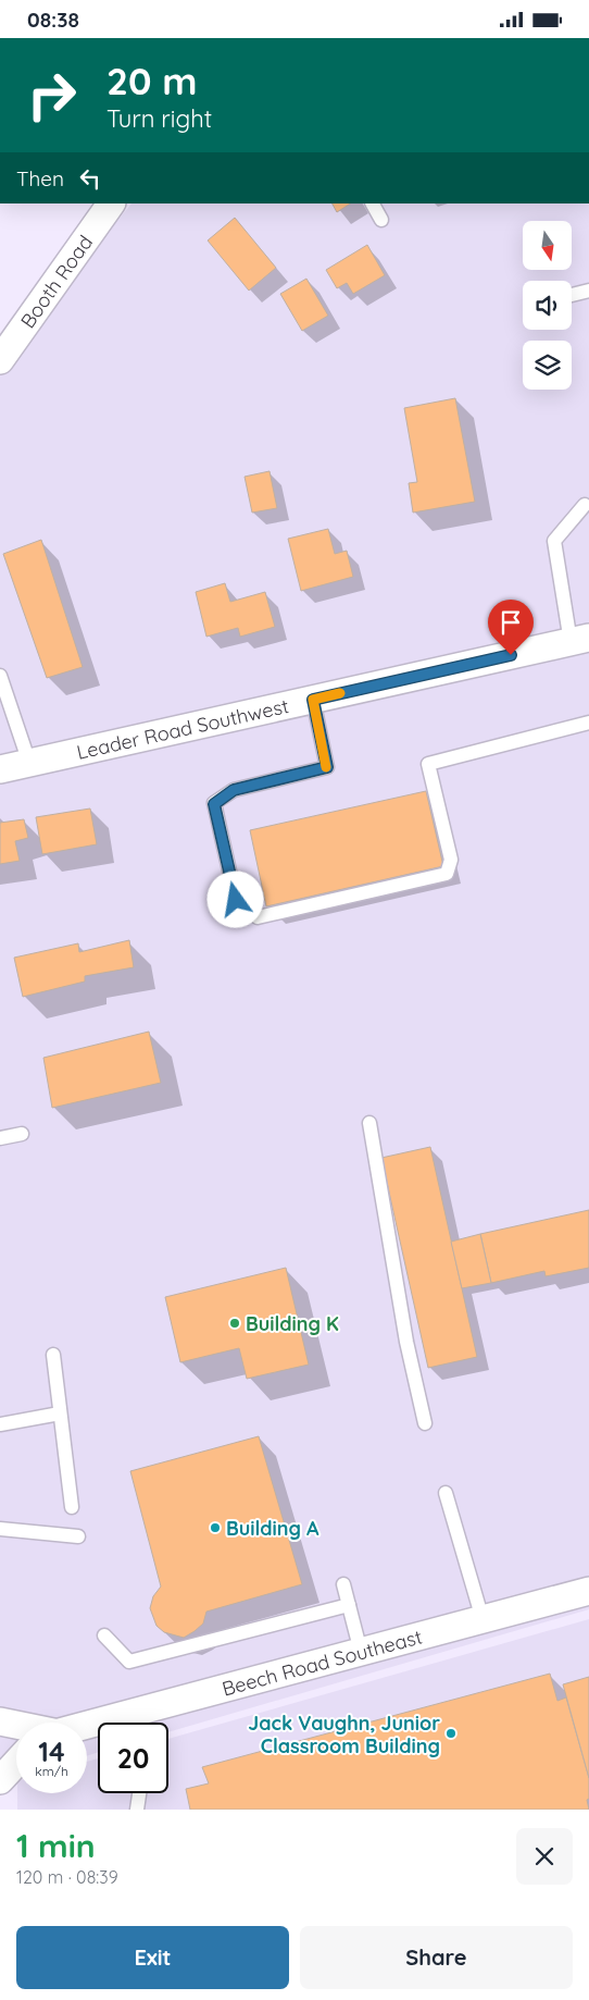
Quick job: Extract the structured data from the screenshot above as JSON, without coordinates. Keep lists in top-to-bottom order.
{
  "streets": {
    "street": ["Booth Road", "Leader Road Southwest", "Beech Road Southeast"]
  },
  "places": ["Building K", "Building A", "Jack Vaughn, Junior Classroom Building"],
  "north": "bottom",
  "page": {
    "status": "08:38",
    "turn": ["20 m", "Turn right"],
    "then": "Then",
    "speed": "14 km/h",
    "limit": "20",
    "heading": ["1 min", "120 m · 08:39"],
    "buttons": ["Exit", "Share"]
  }
}
